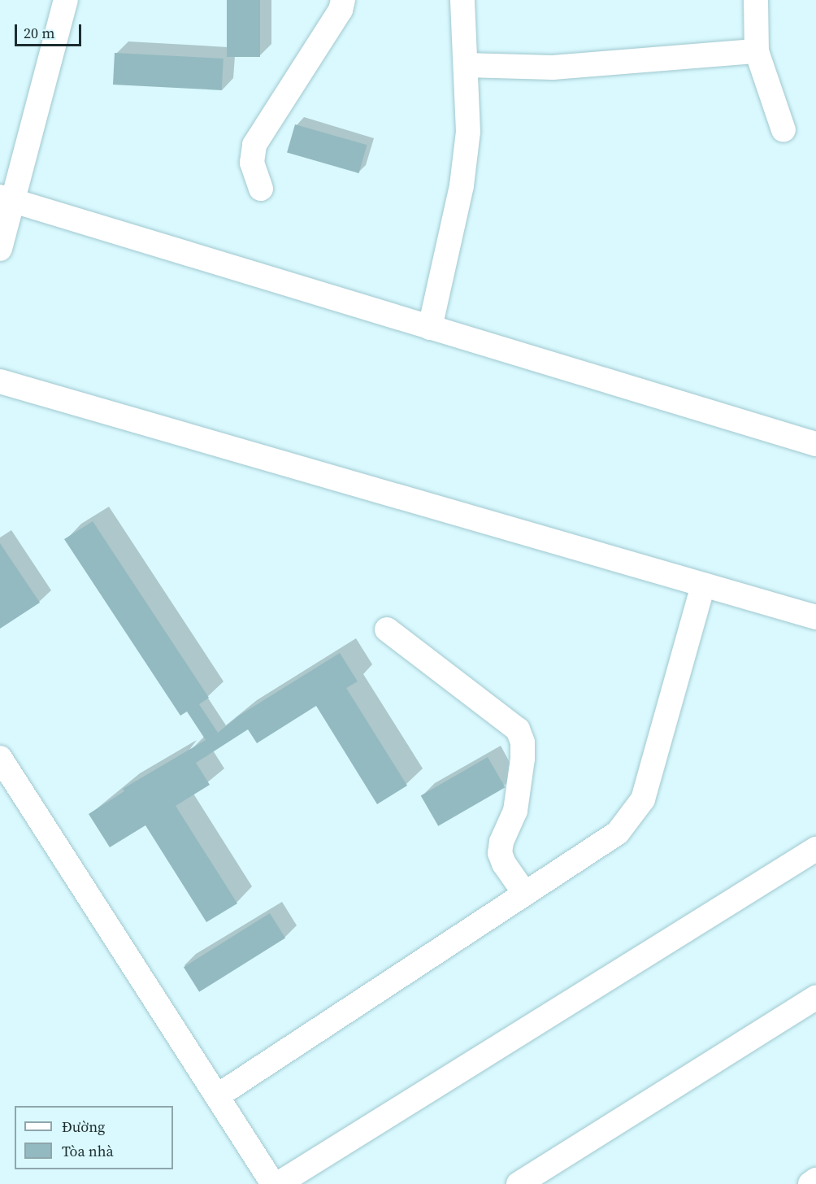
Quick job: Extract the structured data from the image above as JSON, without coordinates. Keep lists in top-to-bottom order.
{
  "legend": ["Đường", "Tòa nhà"],
  "scale_bar": "20 m"
}
